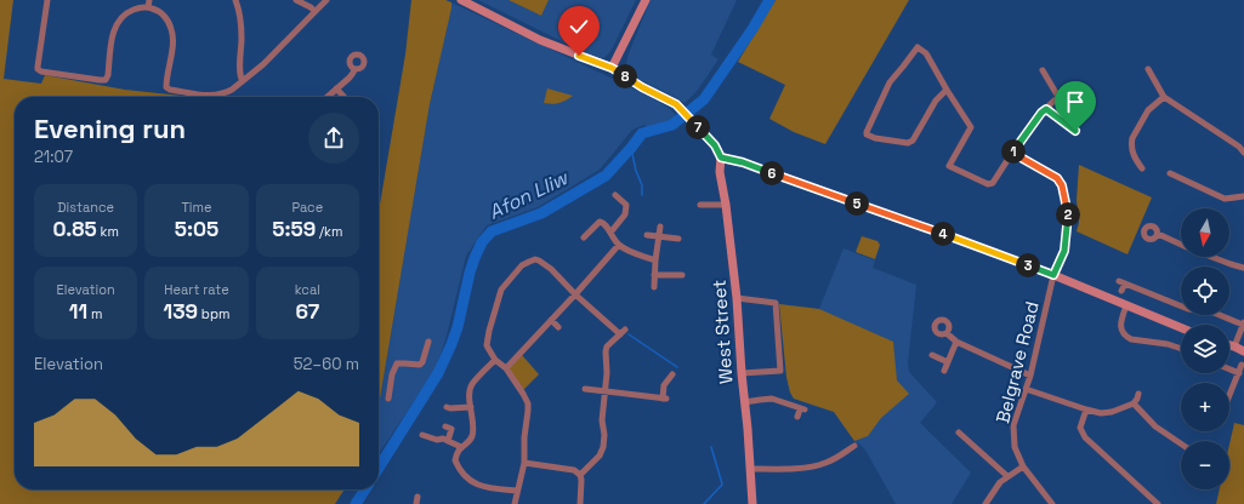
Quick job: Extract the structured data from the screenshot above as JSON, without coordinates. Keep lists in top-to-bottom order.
{
  "streets": {
    "main road": ["West Street"],
    "street": ["Belgrave Road"]
  },
  "water": ["Afon Lliw"],
  "north": "bottom",
  "page": {
    "pins": [
      "8",
      "7",
      "1",
      "6",
      "5",
      "2",
      "4",
      "3"
    ],
    "heading": ["Evening run", "21:07"],
    "stats": [
      ["Distance", "0.85 km"],
      ["Time", "5:05"],
      ["Pace", "5:59 /km"],
      ["Elevation", "11 m"],
      ["Heart rate", "139 bpm"],
      ["kcal", "67"]
    ],
    "map_buttons": ["+", "−"],
    "chart": ["Elevation", "52–60 m"]
  }
}
